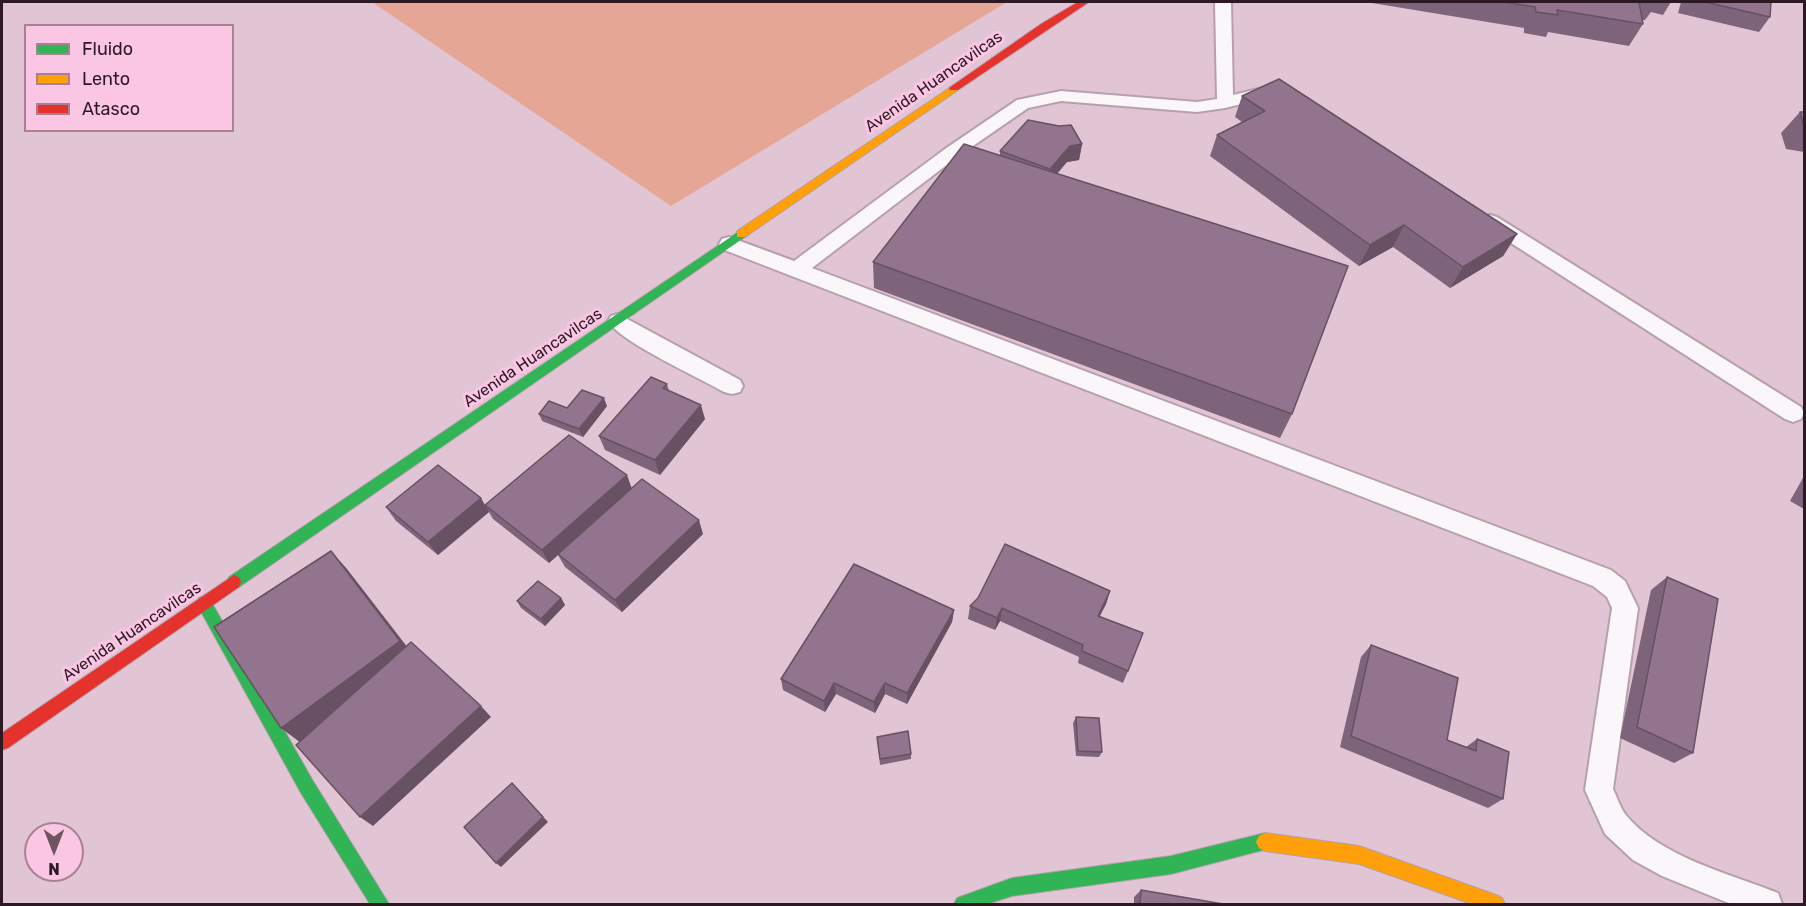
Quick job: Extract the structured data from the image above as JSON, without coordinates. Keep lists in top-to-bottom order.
{
  "streets": {
    "street": ["Avenida Huancavilcas"]
  },
  "legend": ["Fluido", "Lento", "Atasco"],
  "north": "bottom"
}
